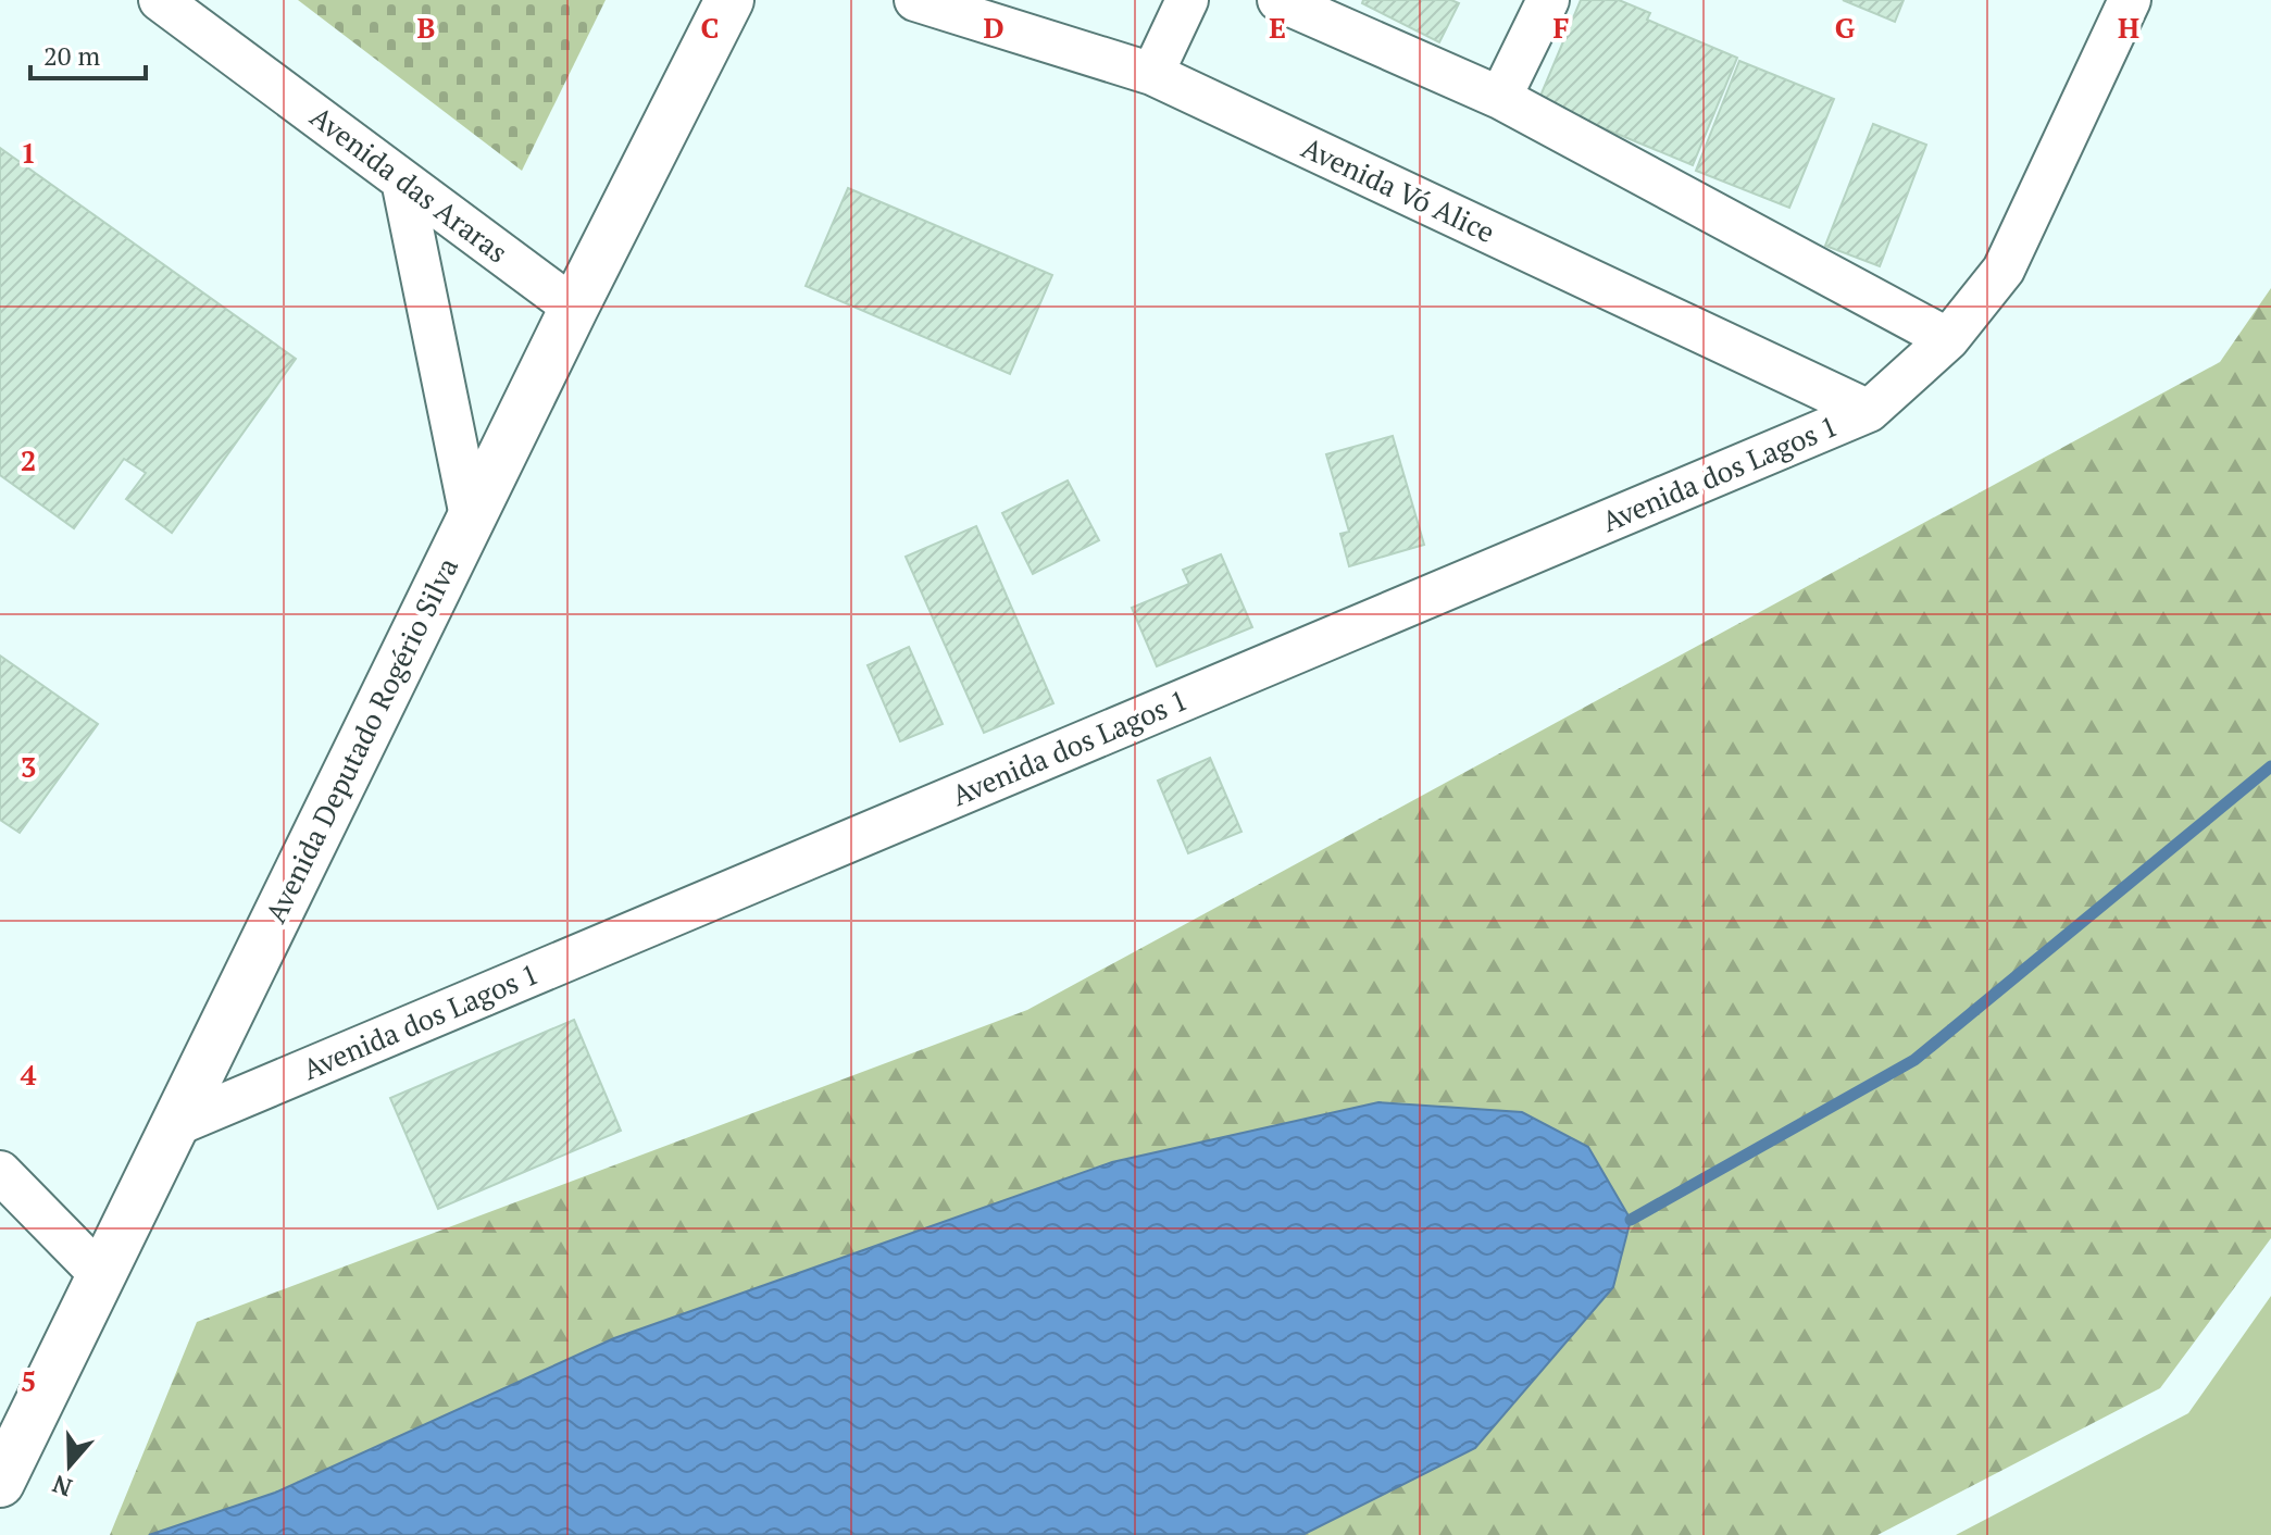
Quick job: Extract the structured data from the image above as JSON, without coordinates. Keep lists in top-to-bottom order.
{
  "streets": {
    "street": [
      "Avenida das Araras",
      "Avenida Vó Alice",
      "Avenida dos Lagos 1",
      "Avenida Deputado Rogério Silva"
    ]
  },
  "crossings": [
    ["Avenida das Araras", "Avenida Deputado Rogério Silva"],
    ["Avenida Vó Alice", "Avenida dos Lagos 1"],
    ["Avenida dos Lagos 1", "Avenida Deputado Rogério Silva"]
  ],
  "scale_bar": "20 m",
  "north": "bottom",
  "grid": {
    "columns": [
      "B",
      "C",
      "D",
      "E",
      "F",
      "G",
      "H"
    ],
    "rows": [
      "1",
      "2",
      "3",
      "4",
      "5"
    ]
  }
}
